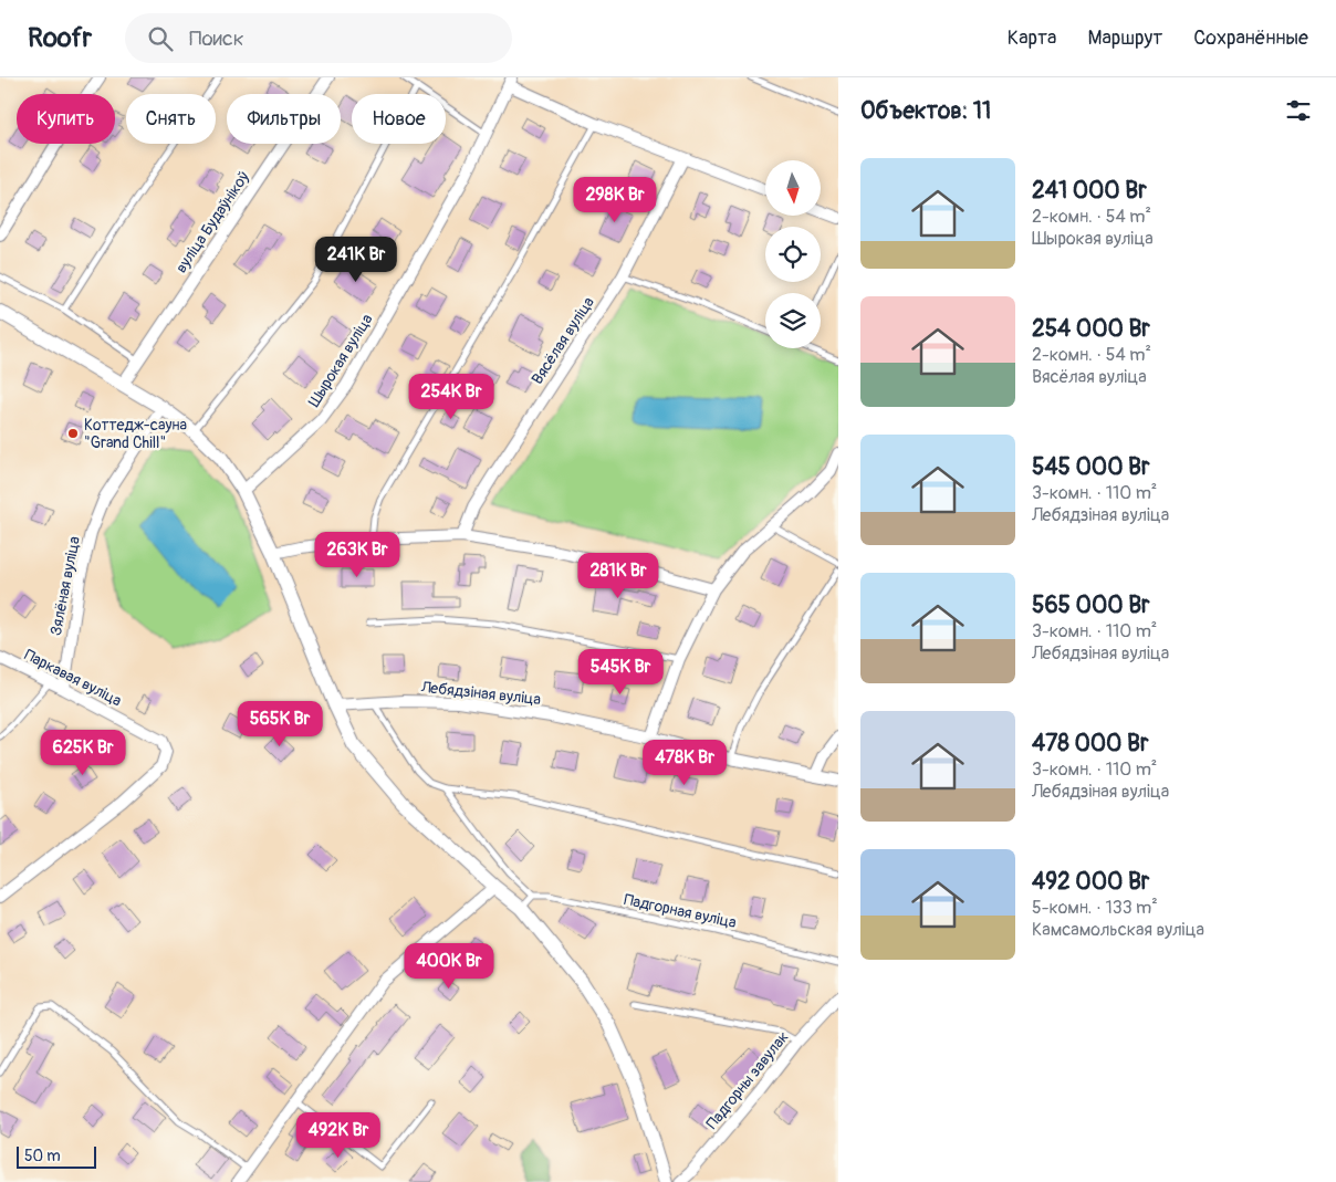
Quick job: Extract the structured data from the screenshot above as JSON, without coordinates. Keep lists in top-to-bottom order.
{
  "streets": {
    "street": [
      "вуліца Будаўнікоў",
      "Вясёлая вуліца",
      "Шырокая вуліца",
      "Зялёная вуліца",
      "Паркавая вуліца",
      "Лебядзіная вуліца",
      "Падгорны завулак"
    ],
    "lane": ["Падгорная вуліца"]
  },
  "crossings": [
    ["Зялёная вуліца", "Паркавая вуліца"]
  ],
  "places": ["Коттедж-сауна \"Grand Chill\""],
  "scale_bar": "50 m",
  "north": "bottom",
  "page": {
    "header": "Roofr",
    "search": "Поиск",
    "nav": ["Карта", "Маршрут", "Сохранённые"],
    "heading": "Объектов: 11",
    "chip": [
      "Купить",
      "Снять",
      "Фильтры",
      "Новое"
    ],
    "list": [
      {
        "name": "241 000 Br",
        "note": "2-комн. · 54 m² · Шырокая вуліца"
      },
      {
        "name": "254 000 Br",
        "note": "2-комн. · 54 m² · Вясёлая вуліца"
      },
      {
        "name": "545 000 Br",
        "note": "3-комн. · 110 m² · Лебядзіная вуліца"
      },
      {
        "name": "565 000 Br",
        "note": "3-комн. · 110 m² · Лебядзіная вуліца"
      },
      {
        "name": "478 000 Br",
        "note": "3-комн. · 110 m² · Лебядзіная вуліца"
      },
      {
        "name": "492 000 Br",
        "note": "5-комн. · 133 m² · Камсамольская вуліца"
      }
    ],
    "price": [
      "298K Br",
      "241K Br",
      "254K Br",
      "263K Br",
      "281K Br",
      "545K Br",
      "565K Br",
      "625K Br",
      "478K Br",
      "400K Br",
      "492K Br"
    ],
    "scale": "50 m"
  }
}
